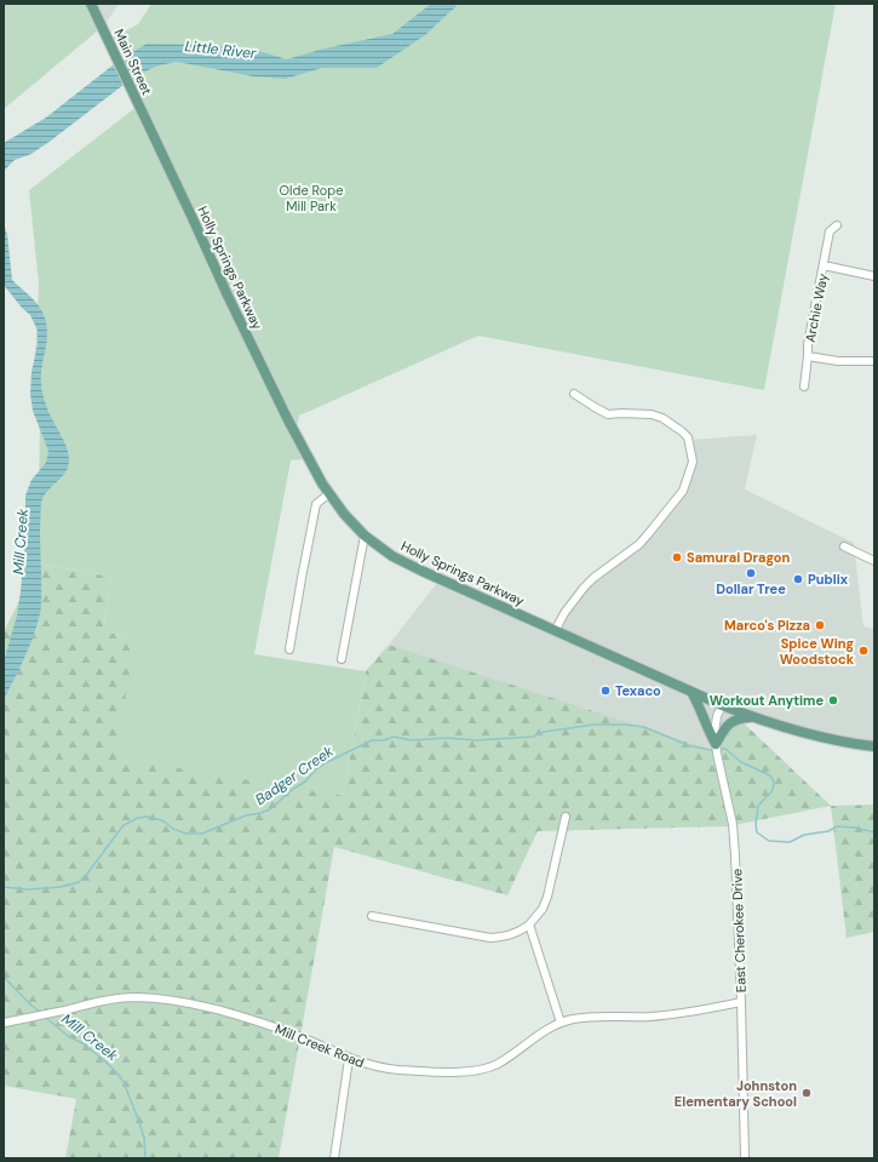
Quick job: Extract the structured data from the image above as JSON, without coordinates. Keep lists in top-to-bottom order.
{
  "streets": {
    "main road": ["Main Street", "Holly Springs Parkway"],
    "street": ["Archie Way", "East Cherokee Drive", "Mill Creek Road"]
  },
  "crossings": [
    ["Main Street", "Holly Springs Parkway"],
    ["Holly Springs Parkway", "East Cherokee Drive"],
    ["East Cherokee Drive", "Mill Creek Road"]
  ],
  "water": ["Little River", "Mill Creek", "Badger Creek"],
  "parks": ["Olde Rope Mill Park"],
  "places": [
    "Samurai Dragon",
    "Dollar Tree",
    "Publix",
    "Marco's Pizza",
    "Spice Wing Woodstock",
    "Texaco",
    "Workout Anytime",
    "Johnston Elementary School"
  ]
}
